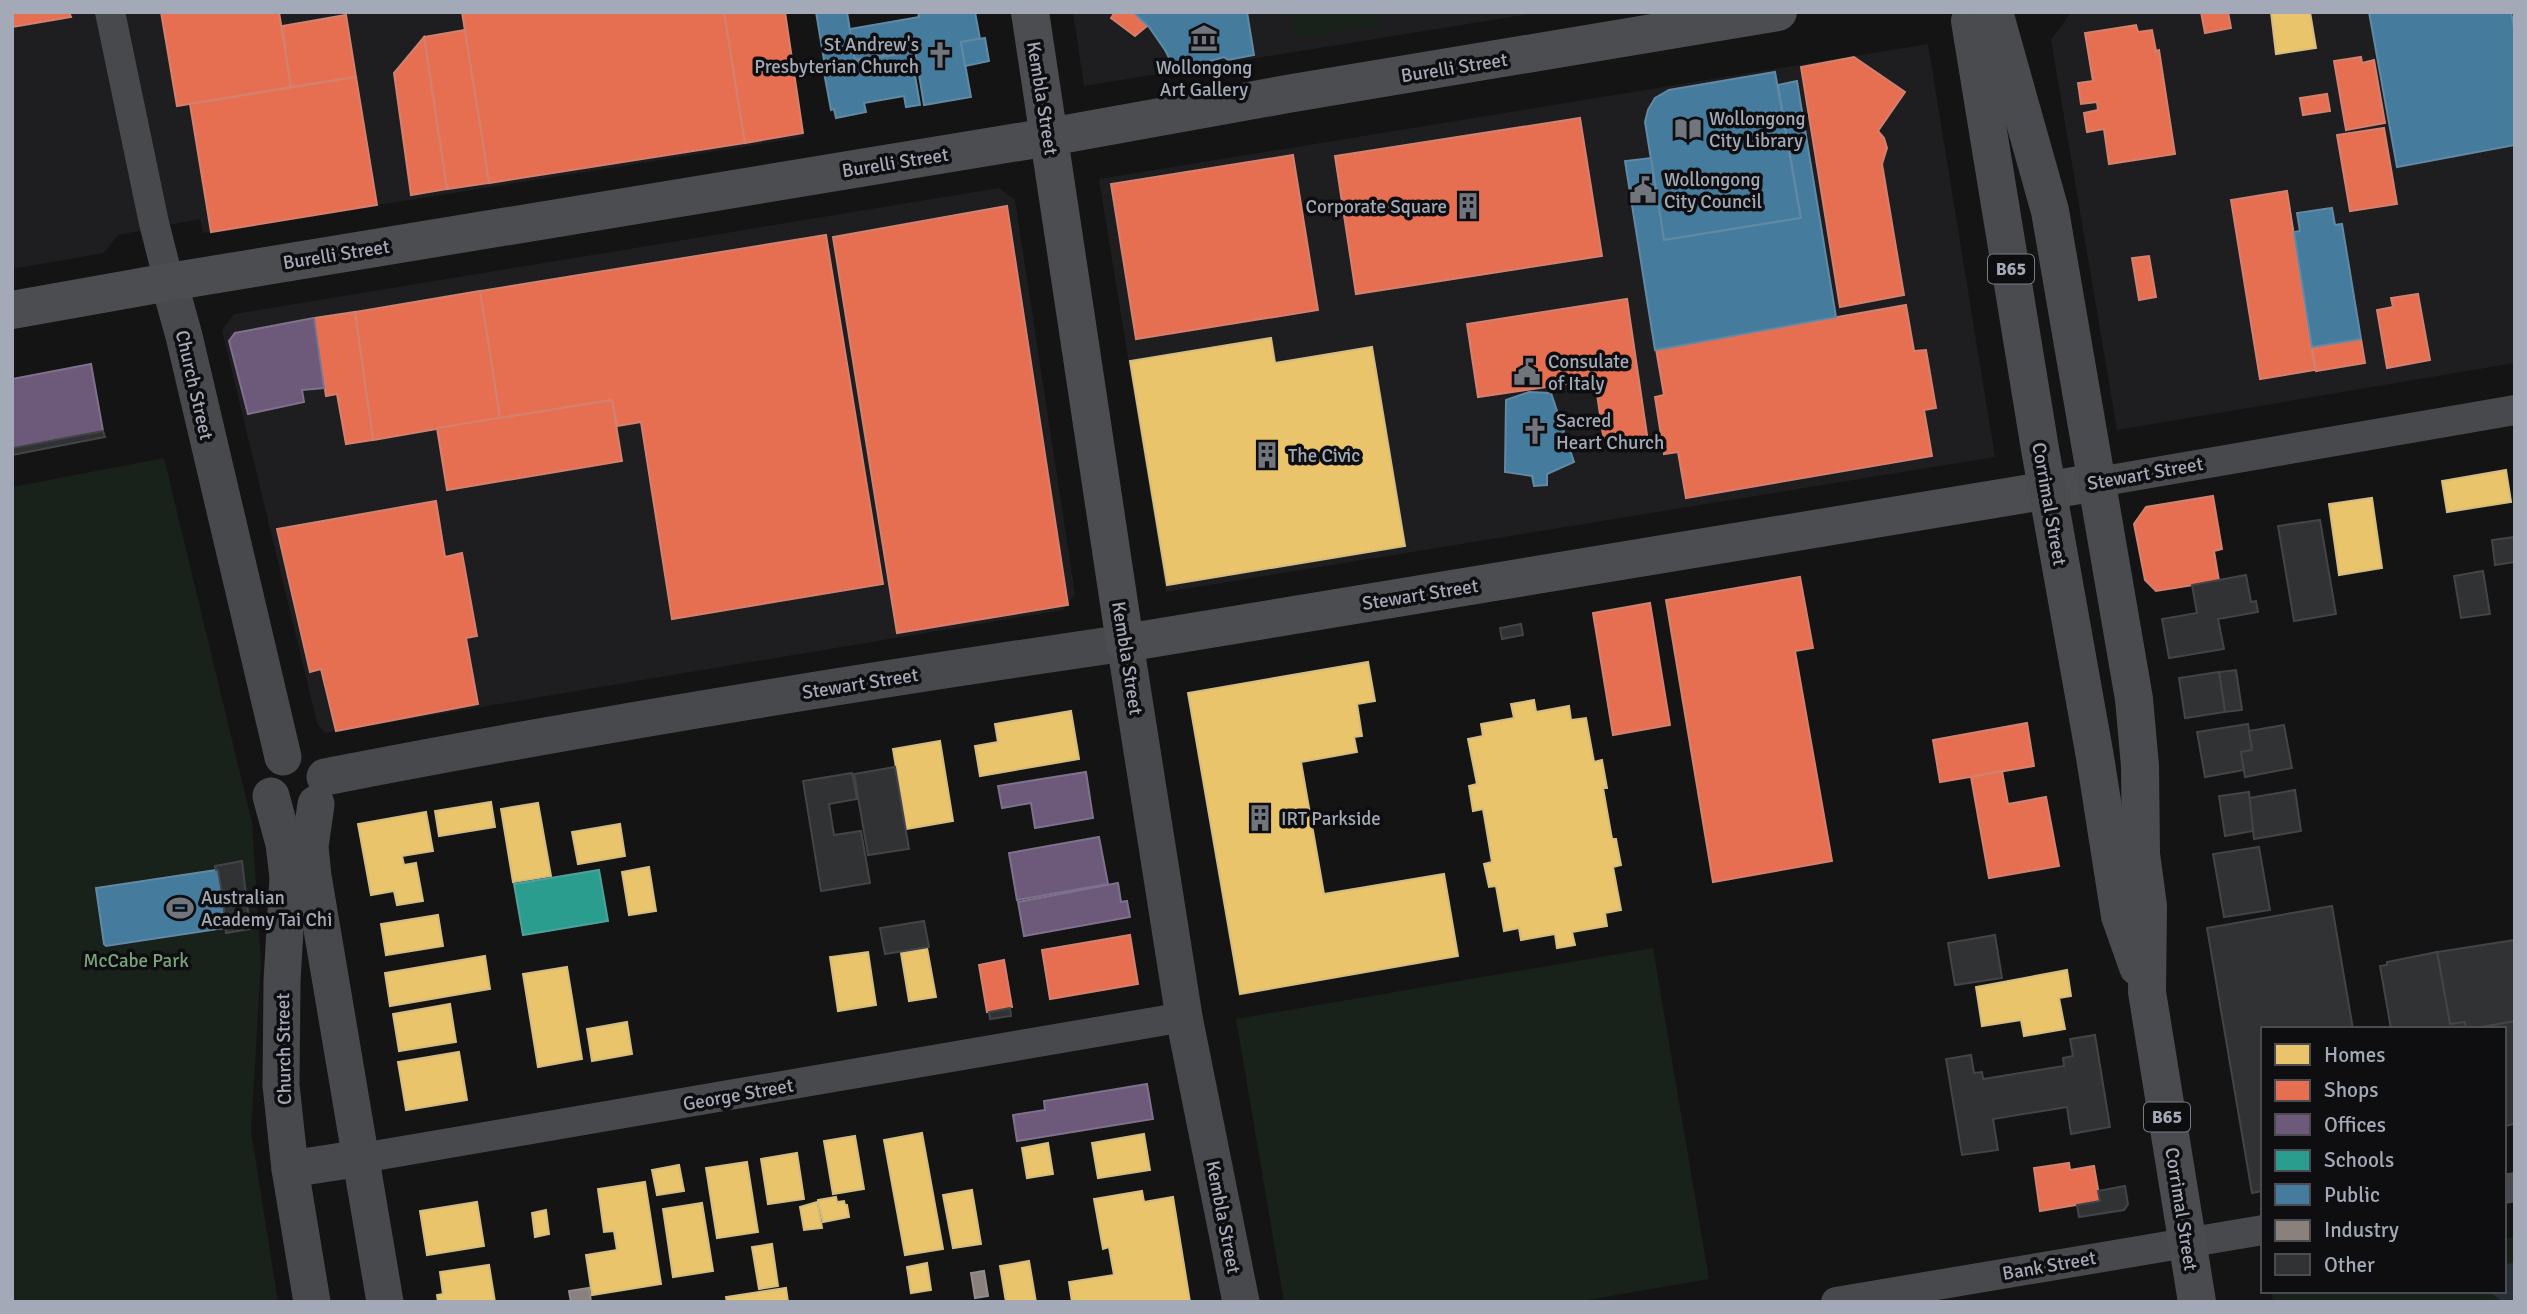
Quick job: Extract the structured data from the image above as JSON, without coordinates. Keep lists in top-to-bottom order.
{
  "streets": {
    "main road": [
      "Burelli Street",
      "Kembla Street",
      "B65",
      "Stewart Street",
      "Corrimal Street"
    ],
    "street": ["Church Street", "George Street", "Bank Street"]
  },
  "crossings": [
    ["Burelli Street", "Kembla Street"],
    ["Burelli Street", "Church Street"],
    ["Kembla Street", "Stewart Street"],
    ["Kembla Street", "George Street"],
    ["Church Street", "Stewart Street"],
    ["Church Street", "George Street"],
    ["Stewart Street", "Corrimal Street"],
    ["Corrimal Street", "Bank Street"]
  ],
  "parks": ["McCabe Park"],
  "places": {
    "museum": ["Wollongong Art Gallery"],
    "church": ["St Andrew's Presbyterian Church", "Sacred Heart Church"],
    "library": ["Wollongong City Library"],
    "public building": ["Wollongong City Council", "Consulate of Italy"],
    "building": ["Corporate Square", "The Civic", "IRT Parkside"],
    "sports": ["Australian Academy Tai Chi"]
  },
  "legend": [
    "Homes",
    "Shops",
    "Offices",
    "Schools",
    "Public",
    "Industry",
    "Other"
  ]
}
